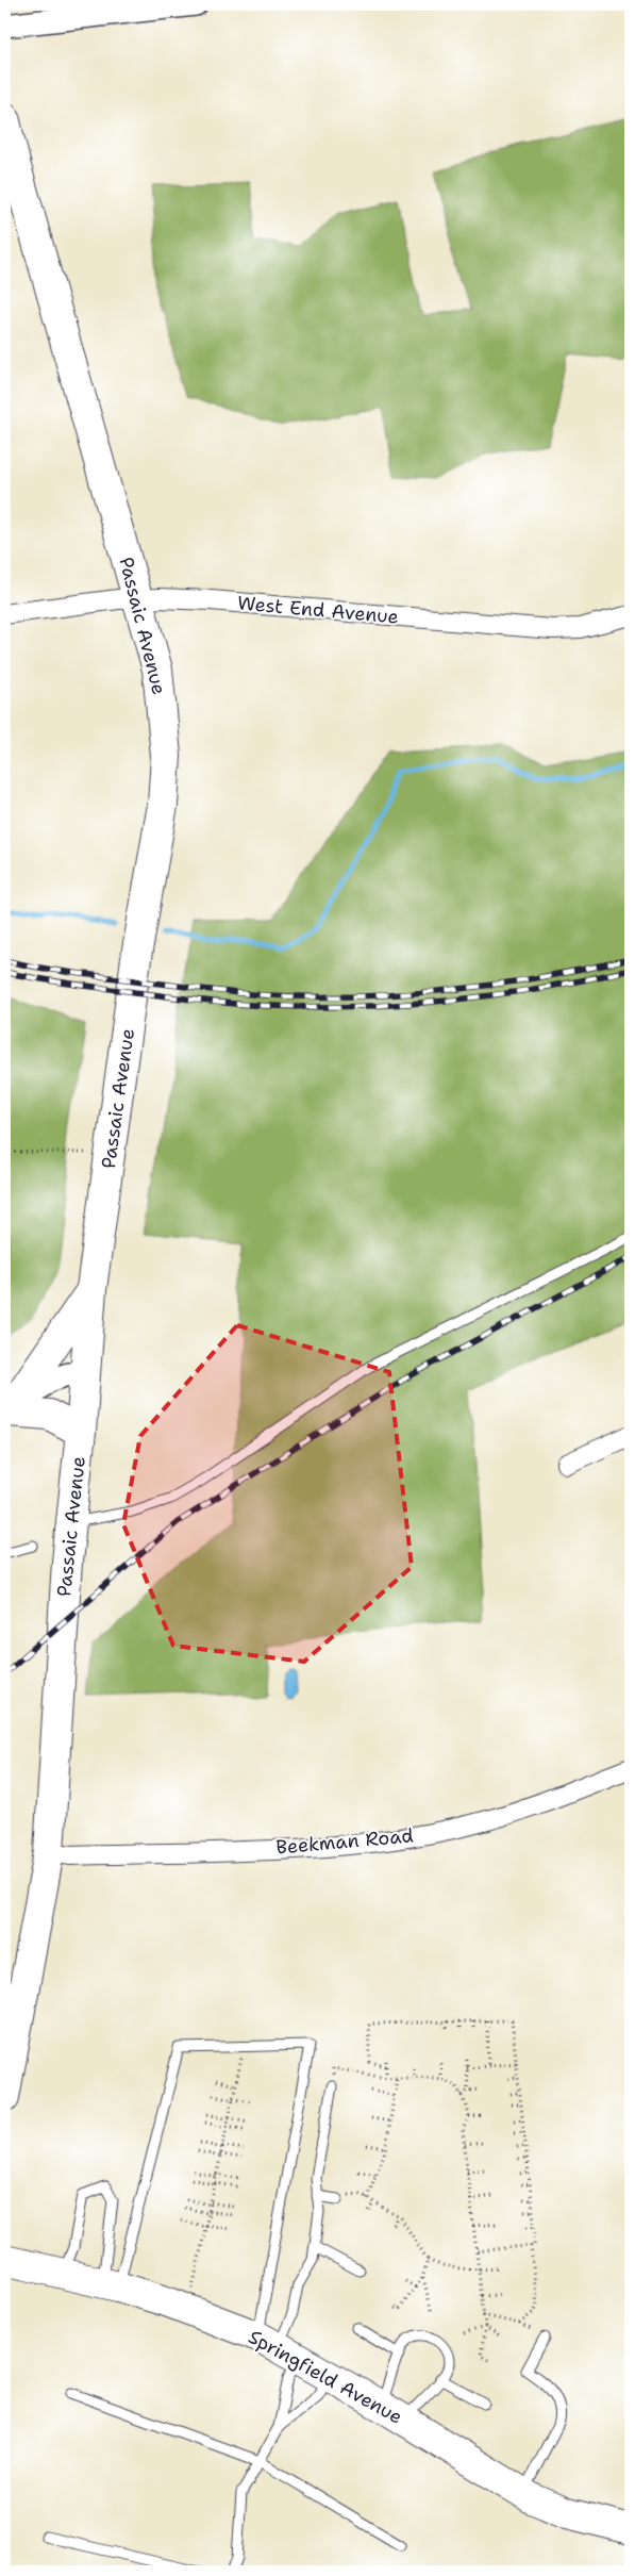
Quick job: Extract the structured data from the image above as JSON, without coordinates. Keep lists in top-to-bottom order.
{
  "streets": {
    "main road": ["Passaic Avenue", "Springfield Avenue"],
    "street": ["West End Avenue", "Beekman Road"]
  },
  "crossings": [
    ["West End Avenue", "Passaic Avenue"],
    ["Passaic Avenue", "Beekman Road"]
  ]
}
